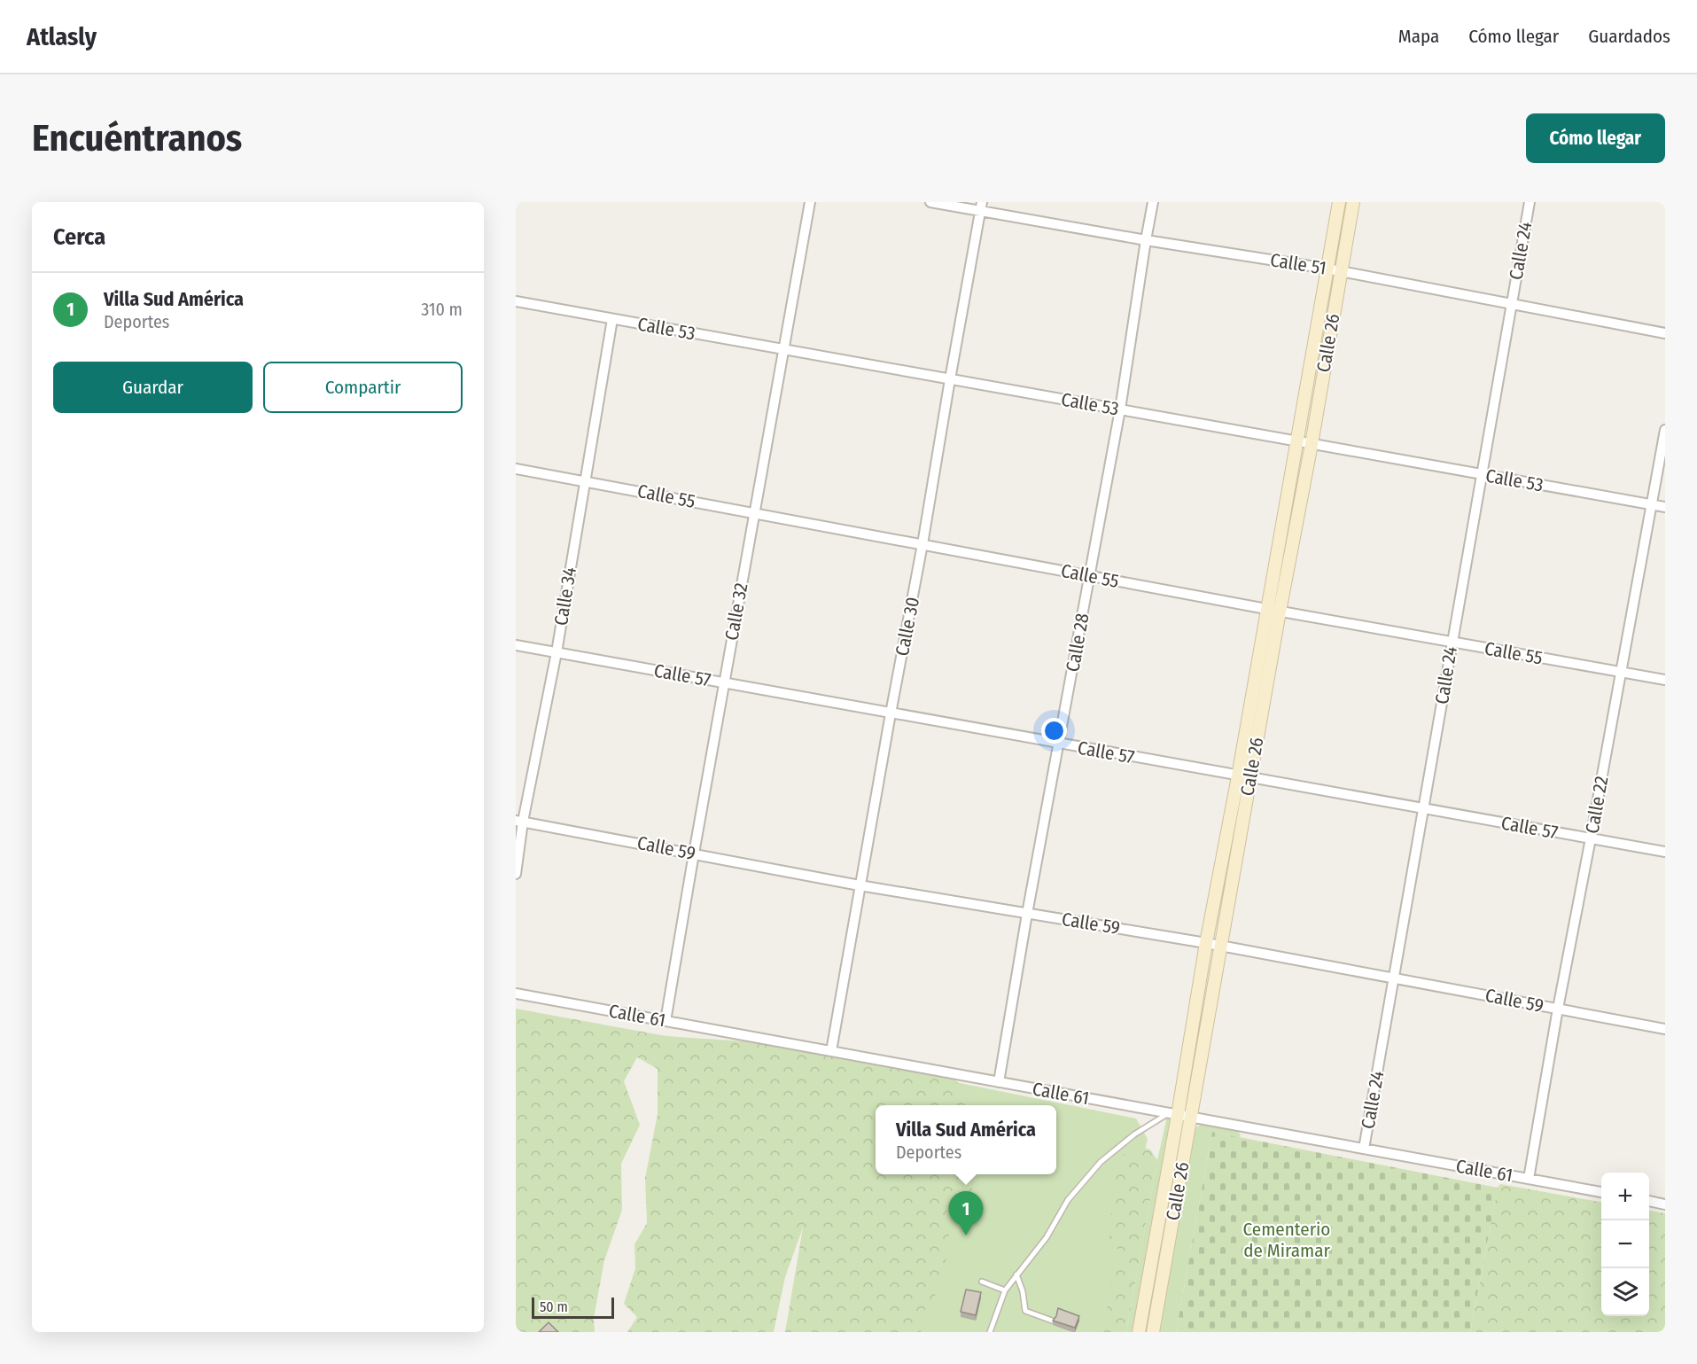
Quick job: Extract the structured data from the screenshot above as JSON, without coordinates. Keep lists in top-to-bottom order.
{
  "streets": {
    "main road": ["Calle 26"],
    "street": [
      "Calle 24",
      "Calle 51",
      "Calle 53",
      "Calle 55",
      "Calle 34",
      "Calle 32",
      "Calle 30",
      "Calle 28",
      "Calle 57",
      "Calle 22",
      "Calle 59",
      "Calle 61"
    ]
  },
  "crossings": [
    ["Calle 24", "Calle 51"],
    ["Calle 24", "Calle 53"],
    ["Calle 24", "Calle 55"],
    ["Calle 24", "Calle 57"],
    ["Calle 24", "Calle 59"],
    ["Calle 24", "Calle 61"],
    ["Calle 51", "Calle 26"],
    ["Calle 51", "Calle 30"],
    ["Calle 51", "Calle 28"],
    ["Calle 53", "Calle 26"],
    ["Calle 53", "Calle 34"],
    ["Calle 53", "Calle 32"],
    ["Calle 53", "Calle 30"],
    ["Calle 53", "Calle 28"],
    ["Calle 53", "Calle 22"],
    ["Calle 26", "Calle 55"],
    ["Calle 26", "Calle 57"],
    ["Calle 26", "Calle 59"],
    ["Calle 26", "Calle 61"],
    ["Calle 55", "Calle 34"],
    ["Calle 55", "Calle 32"],
    ["Calle 55", "Calle 30"],
    ["Calle 55", "Calle 28"],
    ["Calle 55", "Calle 22"],
    ["Calle 34", "Calle 57"],
    ["Calle 34", "Calle 59"],
    ["Calle 32", "Calle 57"],
    ["Calle 32", "Calle 59"],
    ["Calle 32", "Calle 61"],
    ["Calle 30", "Calle 57"],
    ["Calle 30", "Calle 59"],
    ["Calle 30", "Calle 61"],
    ["Calle 28", "Calle 57"],
    ["Calle 28", "Calle 59"],
    ["Calle 28", "Calle 61"],
    ["Calle 57", "Calle 22"],
    ["Calle 22", "Calle 59"],
    ["Calle 22", "Calle 61"]
  ],
  "parks": ["Cementerio de Miramar"],
  "scale_bar": "50 m",
  "page": {
    "header": "Atlasly",
    "nav": ["Mapa", "Cómo llegar", "Guardados"],
    "buttons": [
      "Cómo llegar",
      ["Guardar", "Compartir"]
    ],
    "title": "Encuéntranos",
    "heading": "Cerca",
    "list": [
      {
        "mark": "1",
        "name": "Villa Sud América",
        "note": "Deportes",
        "value": "310 m"
      }
    ],
    "popup": ["Villa Sud América", "Deportes"],
    "map_buttons": ["+", "−"],
    "pins": "1",
    "scale": "50 m"
  }
}
